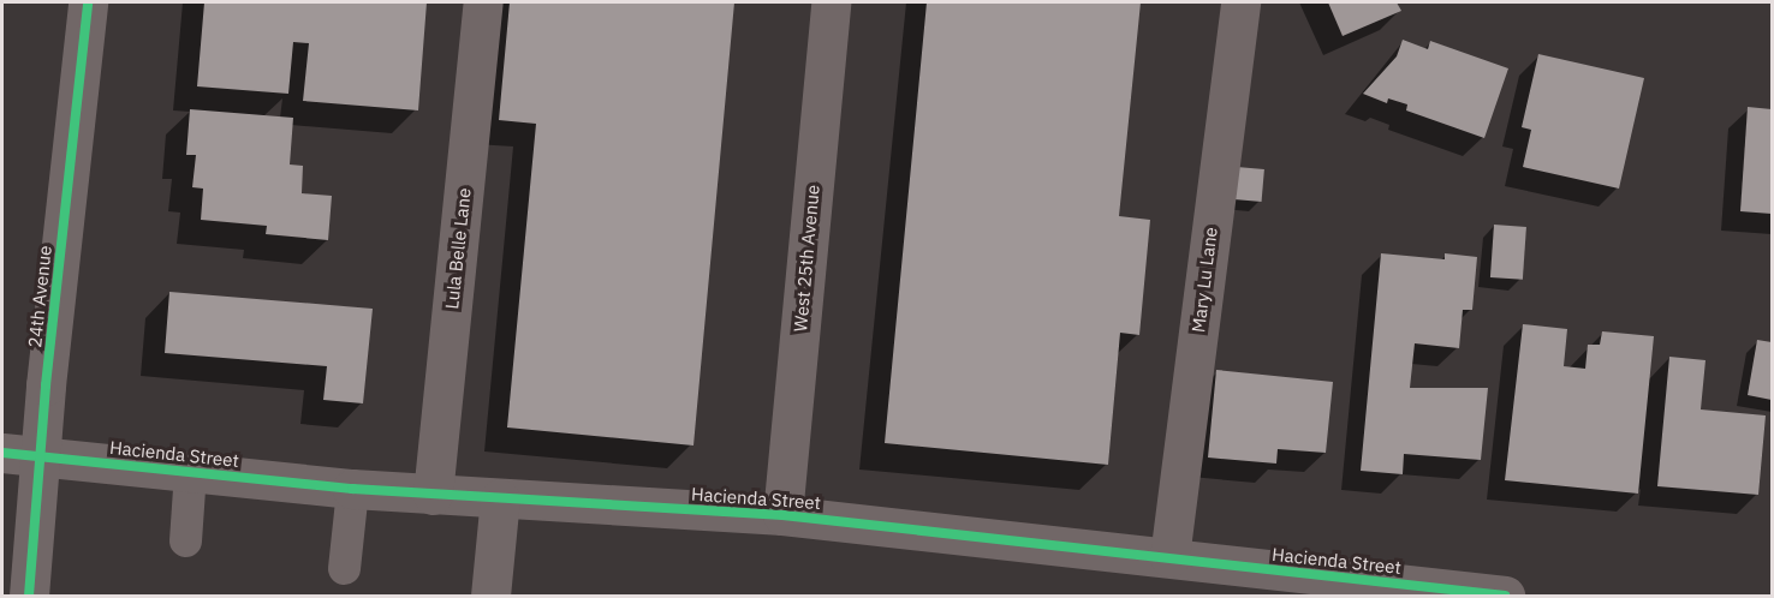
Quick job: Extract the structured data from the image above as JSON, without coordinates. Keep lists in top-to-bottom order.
{
  "streets": {
    "street": [
      "Lula Belle Lane",
      "West 25th Avenue",
      "Mary Lu Lane",
      "24th Avenue",
      "Hacienda Street"
    ]
  },
  "crossings": [
    ["Lula Belle Lane", "Hacienda Street"],
    ["West 25th Avenue", "Hacienda Street"],
    ["Mary Lu Lane", "Hacienda Street"],
    ["24th Avenue", "Hacienda Street"]
  ]
}
